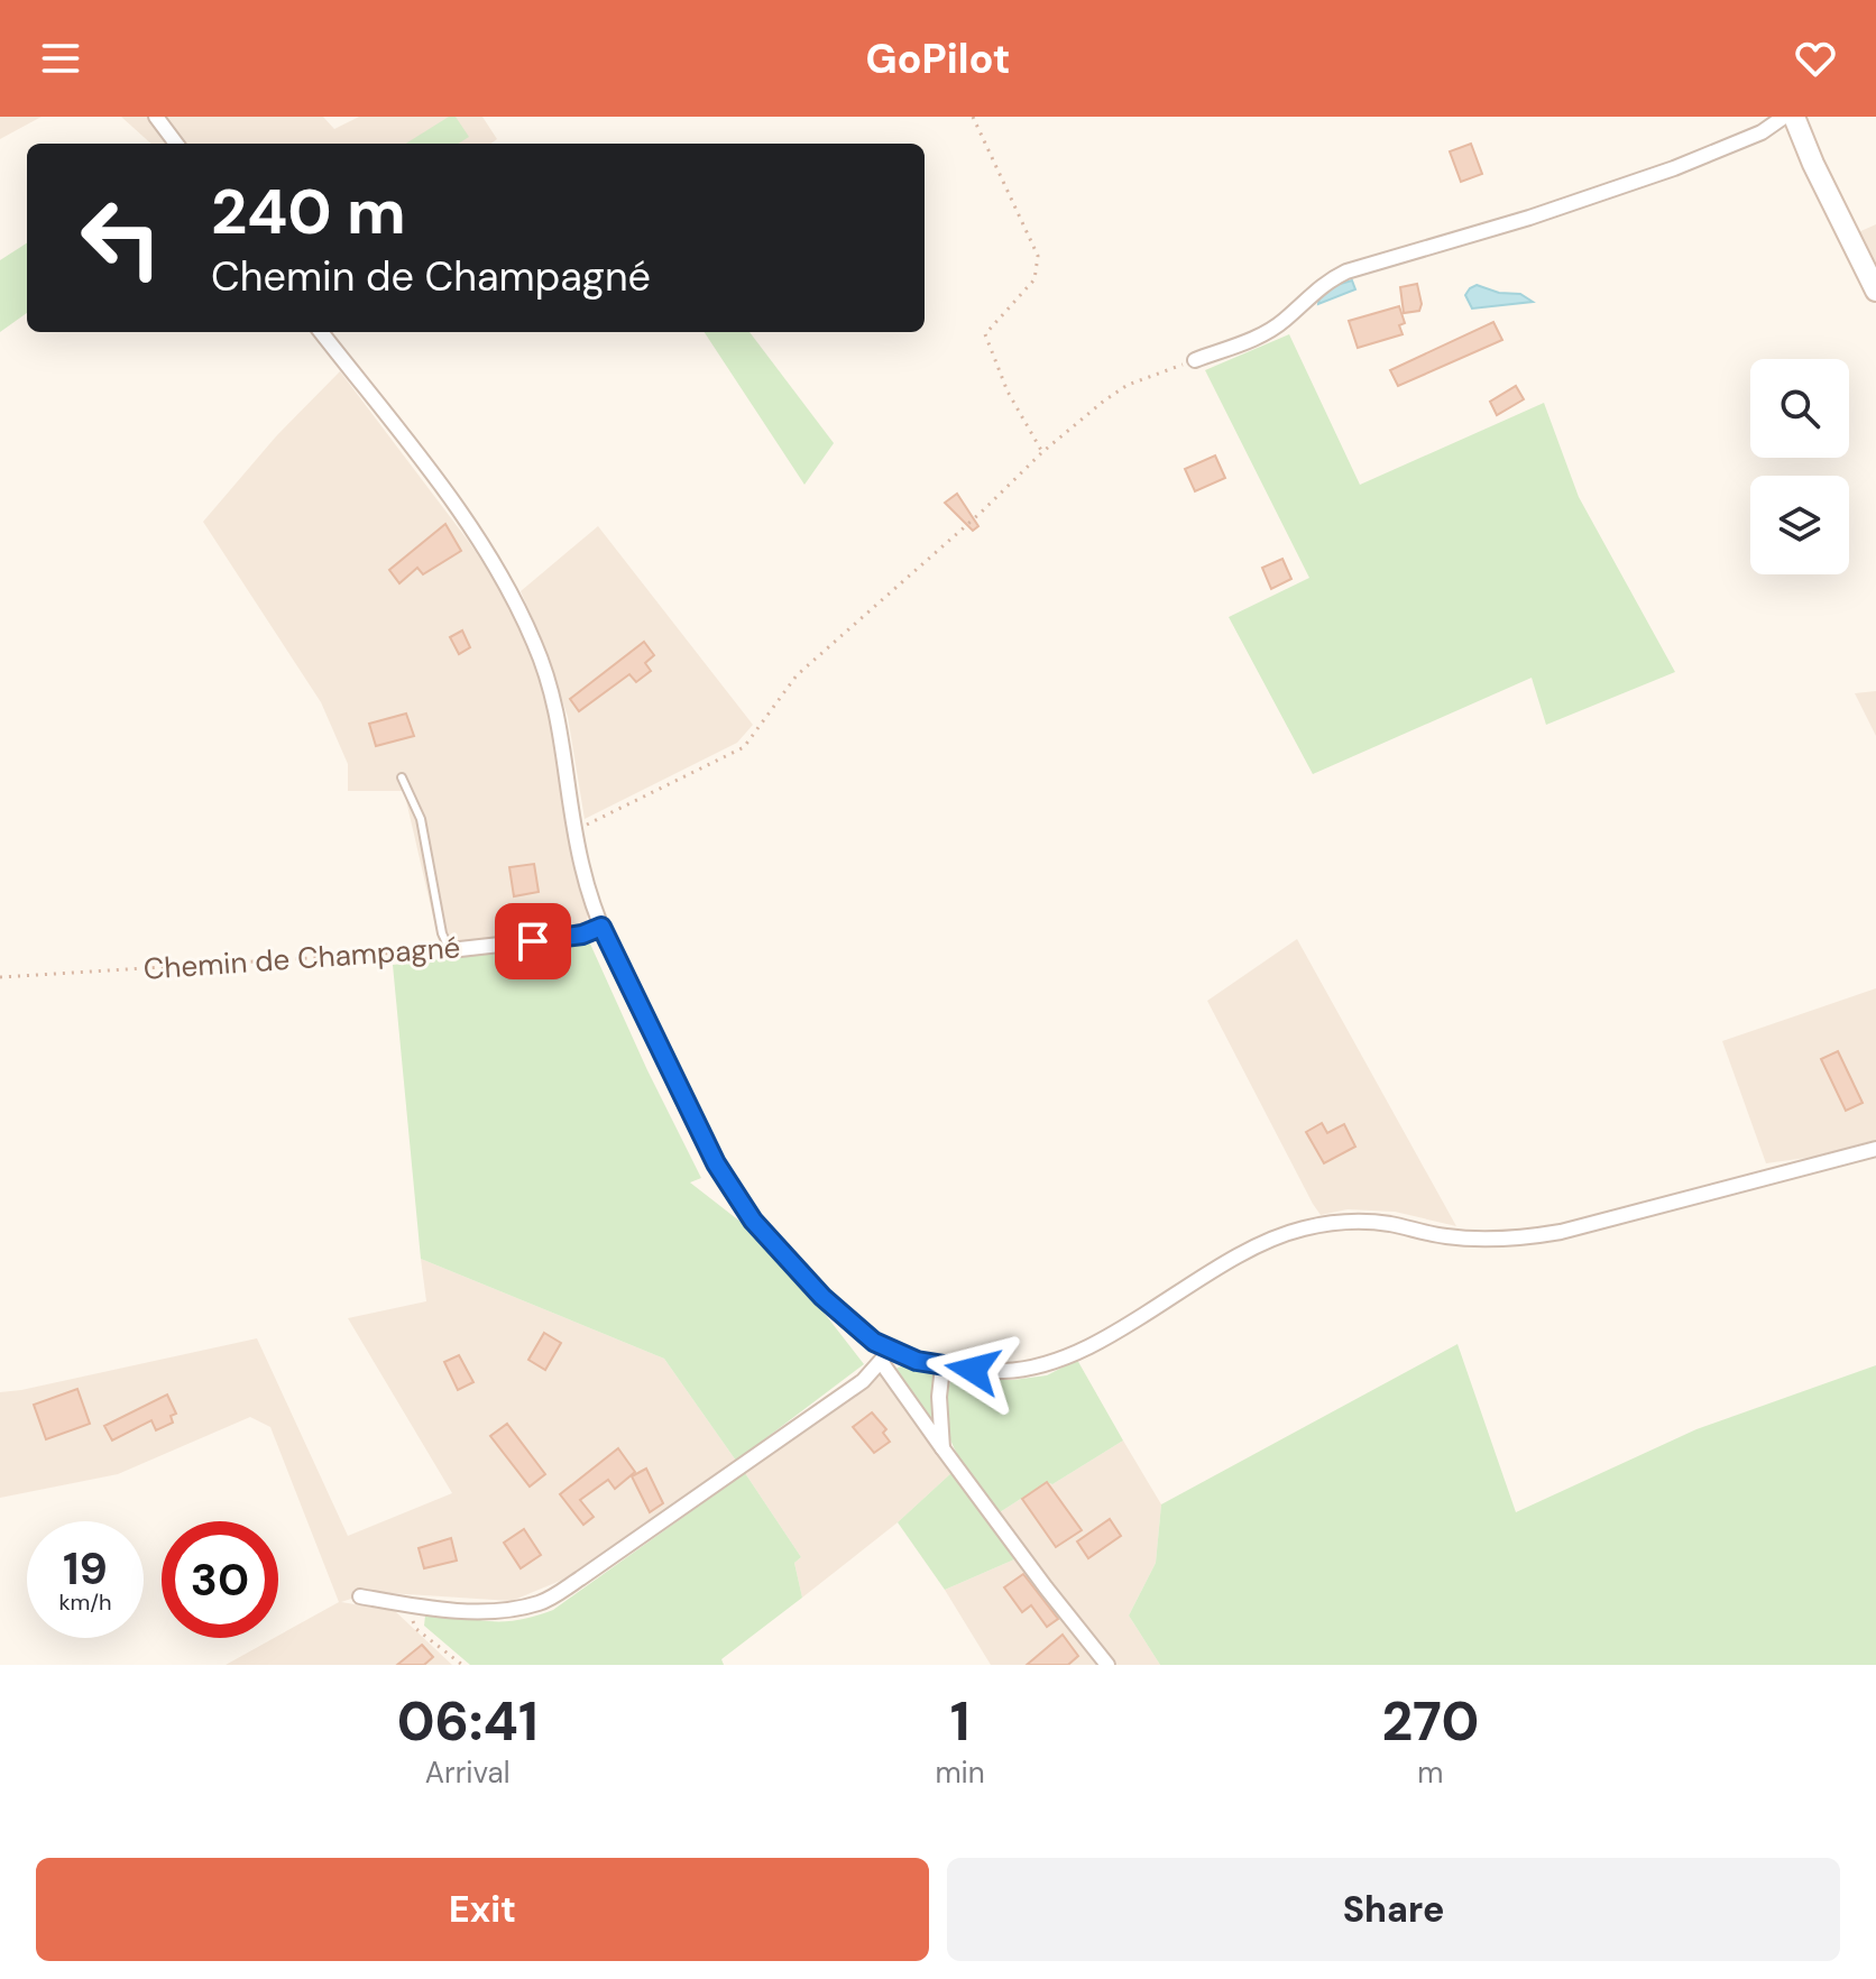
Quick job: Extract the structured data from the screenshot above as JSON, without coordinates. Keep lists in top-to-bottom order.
{
  "streets": {
    "street": ["Chemin de Champagné"]
  },
  "page": {
    "header": "GoPilot",
    "turn": ["240 m", "Chemin de Champagné"],
    "speed": "19 km/h",
    "limit": "30",
    "eta": [
      "06:41",
      "Arrival",
      "1",
      "min",
      "270",
      "m"
    ],
    "buttons": ["Exit", "Share"]
  }
}
